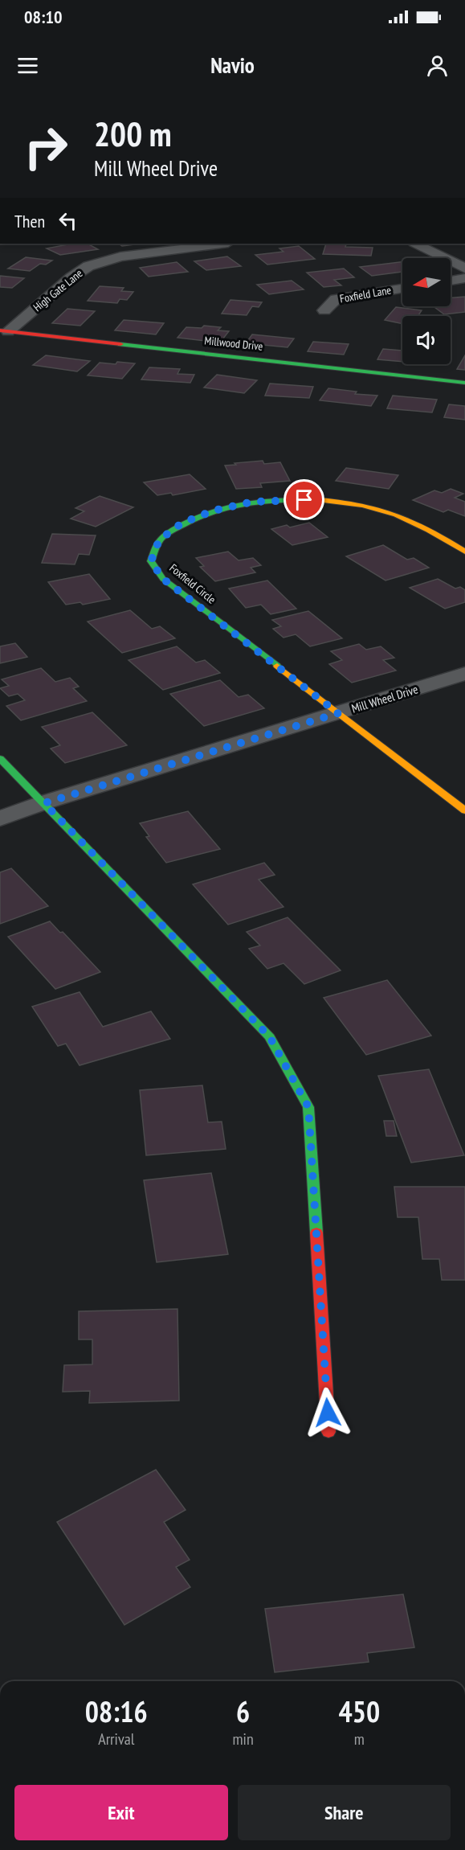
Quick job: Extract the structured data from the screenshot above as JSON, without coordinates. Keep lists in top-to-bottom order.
{
  "streets": {
    "street": [
      "High Gate Lane",
      "Foxfield Lane",
      "Millwood Drive",
      "Foxfield Circle",
      "Mill Wheel Drive"
    ]
  },
  "crossings": [
    ["High Gate Lane", "Millwood Drive"],
    ["Foxfield Circle", "Mill Wheel Drive"]
  ],
  "north": "left",
  "page": {
    "status": "08:10",
    "header": "Navio",
    "turn": ["200 m", "Mill Wheel Drive"],
    "then": "Then",
    "eta": [
      "08:16",
      "Arrival",
      "6",
      "min",
      "450",
      "m"
    ],
    "buttons": ["Exit", "Share"]
  }
}
